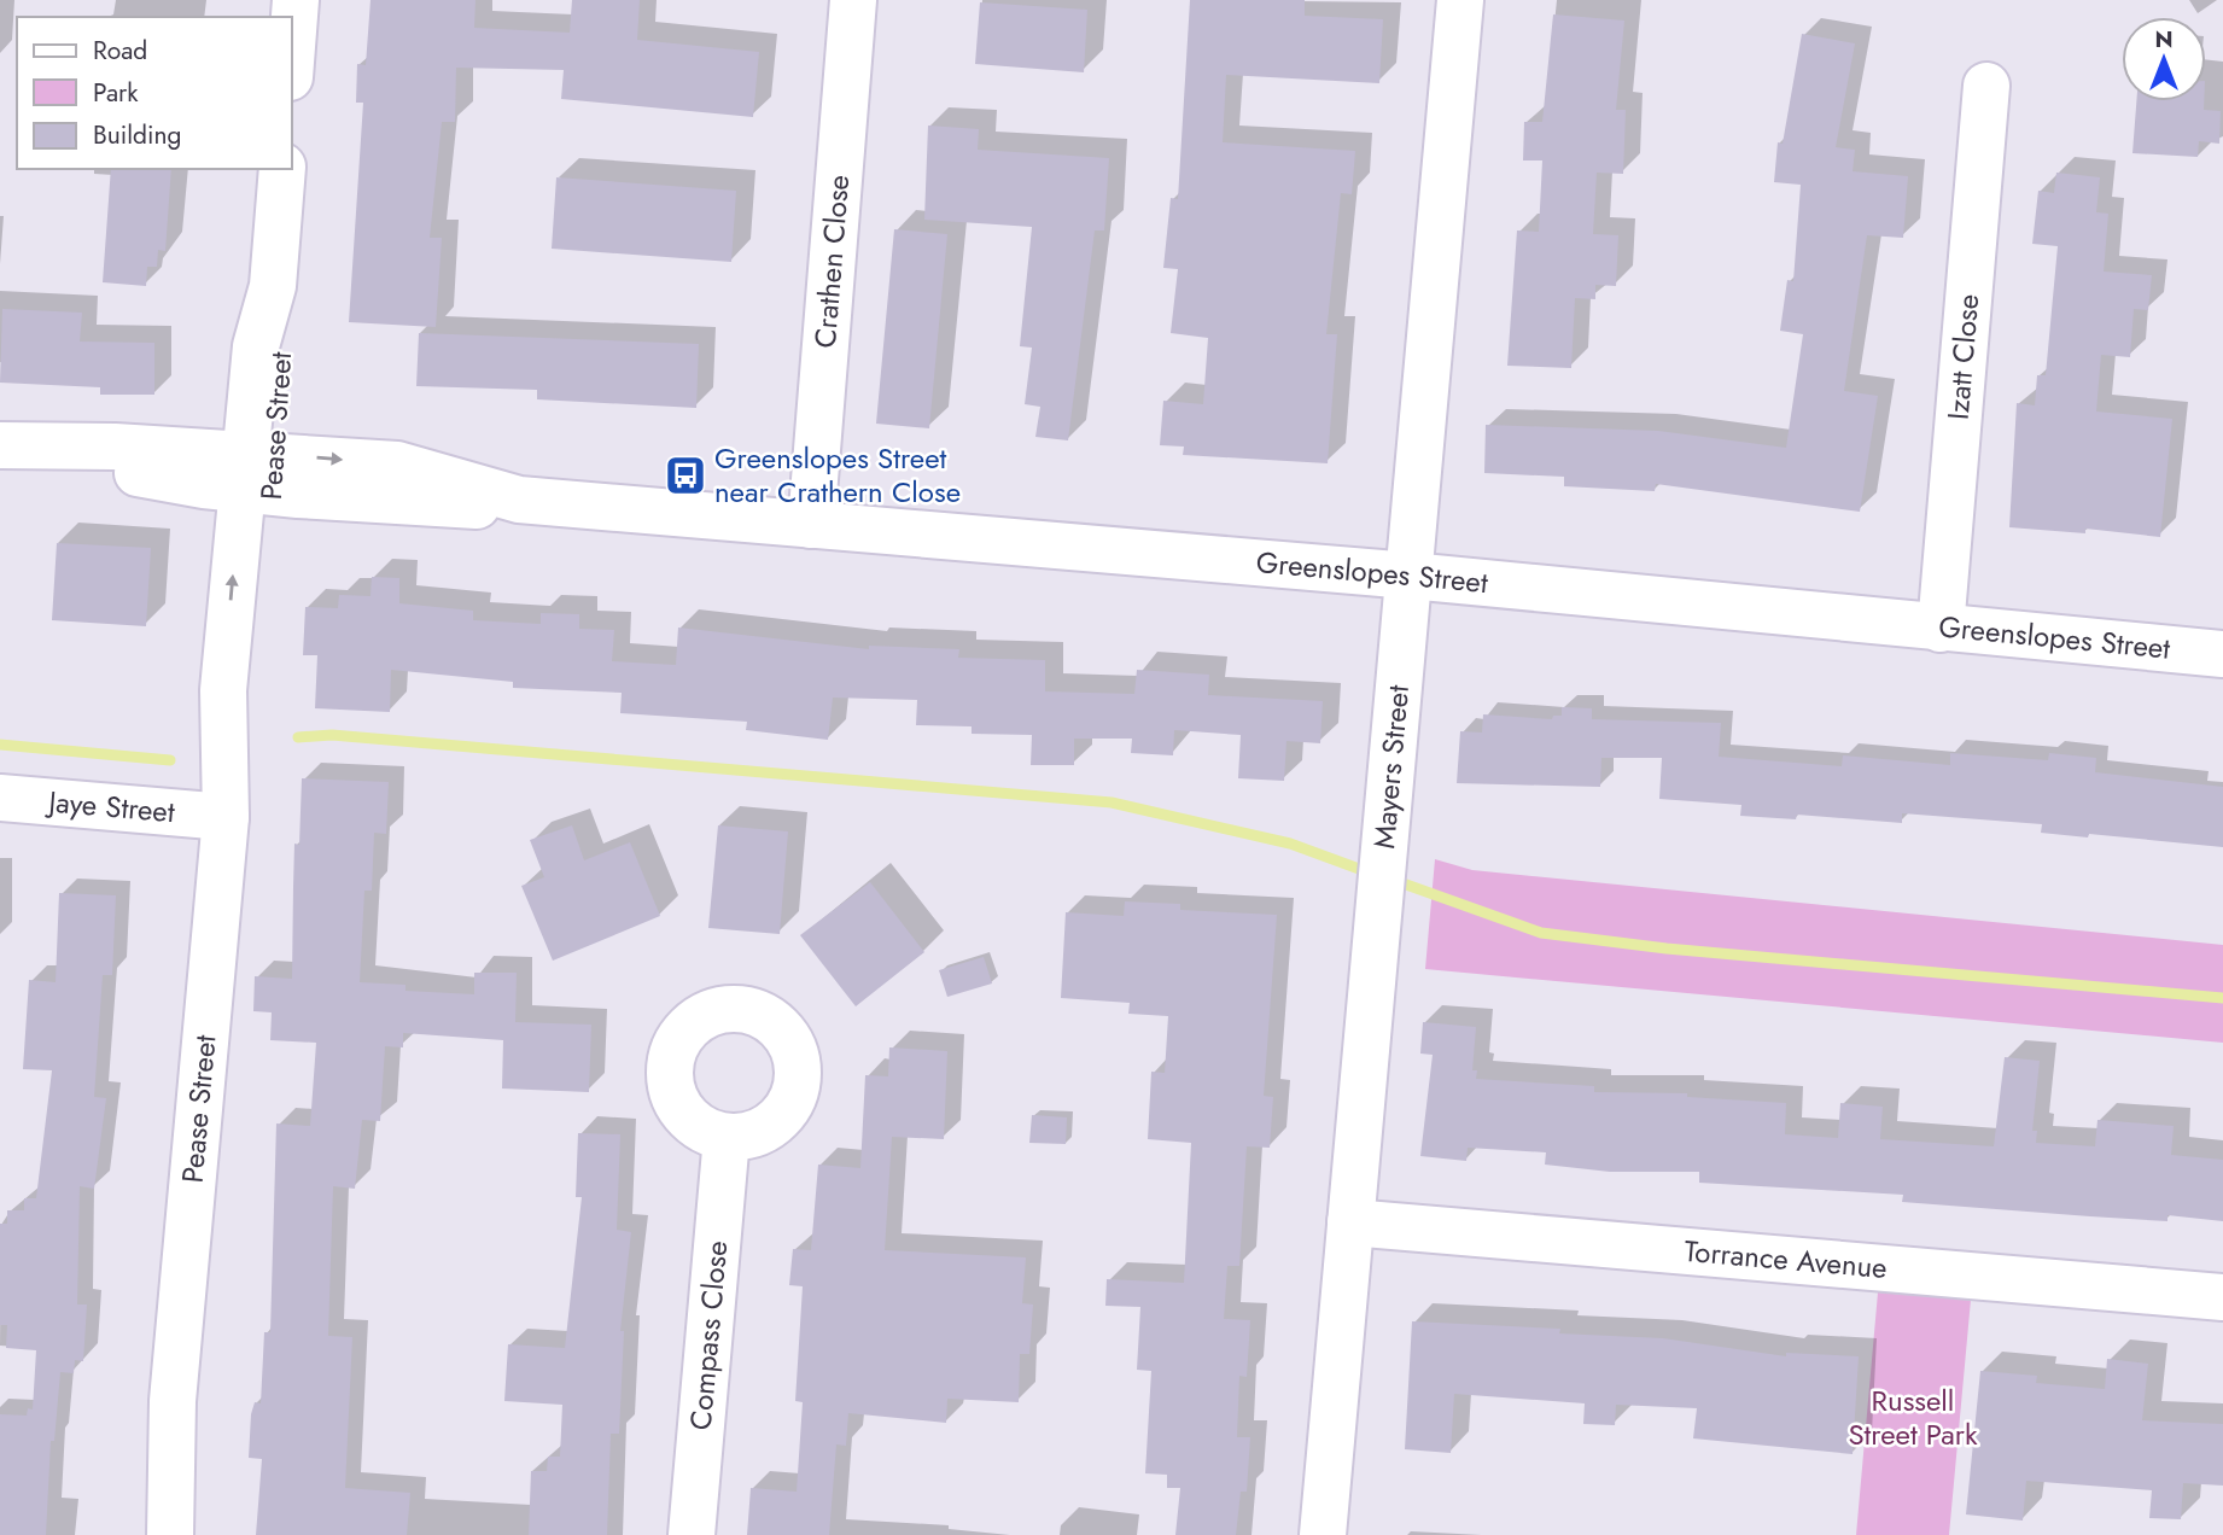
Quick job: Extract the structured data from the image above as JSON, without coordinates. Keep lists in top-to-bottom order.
{
  "streets": {
    "street": [
      "Crathen Close",
      "Izatt Close",
      "Pease Street",
      "Greenslopes Street",
      "Mayers Street",
      "Jaye Street",
      "Torrance Avenue",
      "Compass Close"
    ]
  },
  "crossings": [
    ["Crathen Close", "Greenslopes Street"],
    ["Izatt Close", "Greenslopes Street"],
    ["Pease Street", "Greenslopes Street"],
    ["Pease Street", "Jaye Street"],
    ["Greenslopes Street", "Mayers Street"],
    ["Mayers Street", "Torrance Avenue"]
  ],
  "parks": ["Russell Street Park"],
  "places": {
    "bus stop": ["Greenslopes Street near Crathern Close"]
  },
  "legend": ["Road", "Park", "Building"],
  "north": "top"
}
